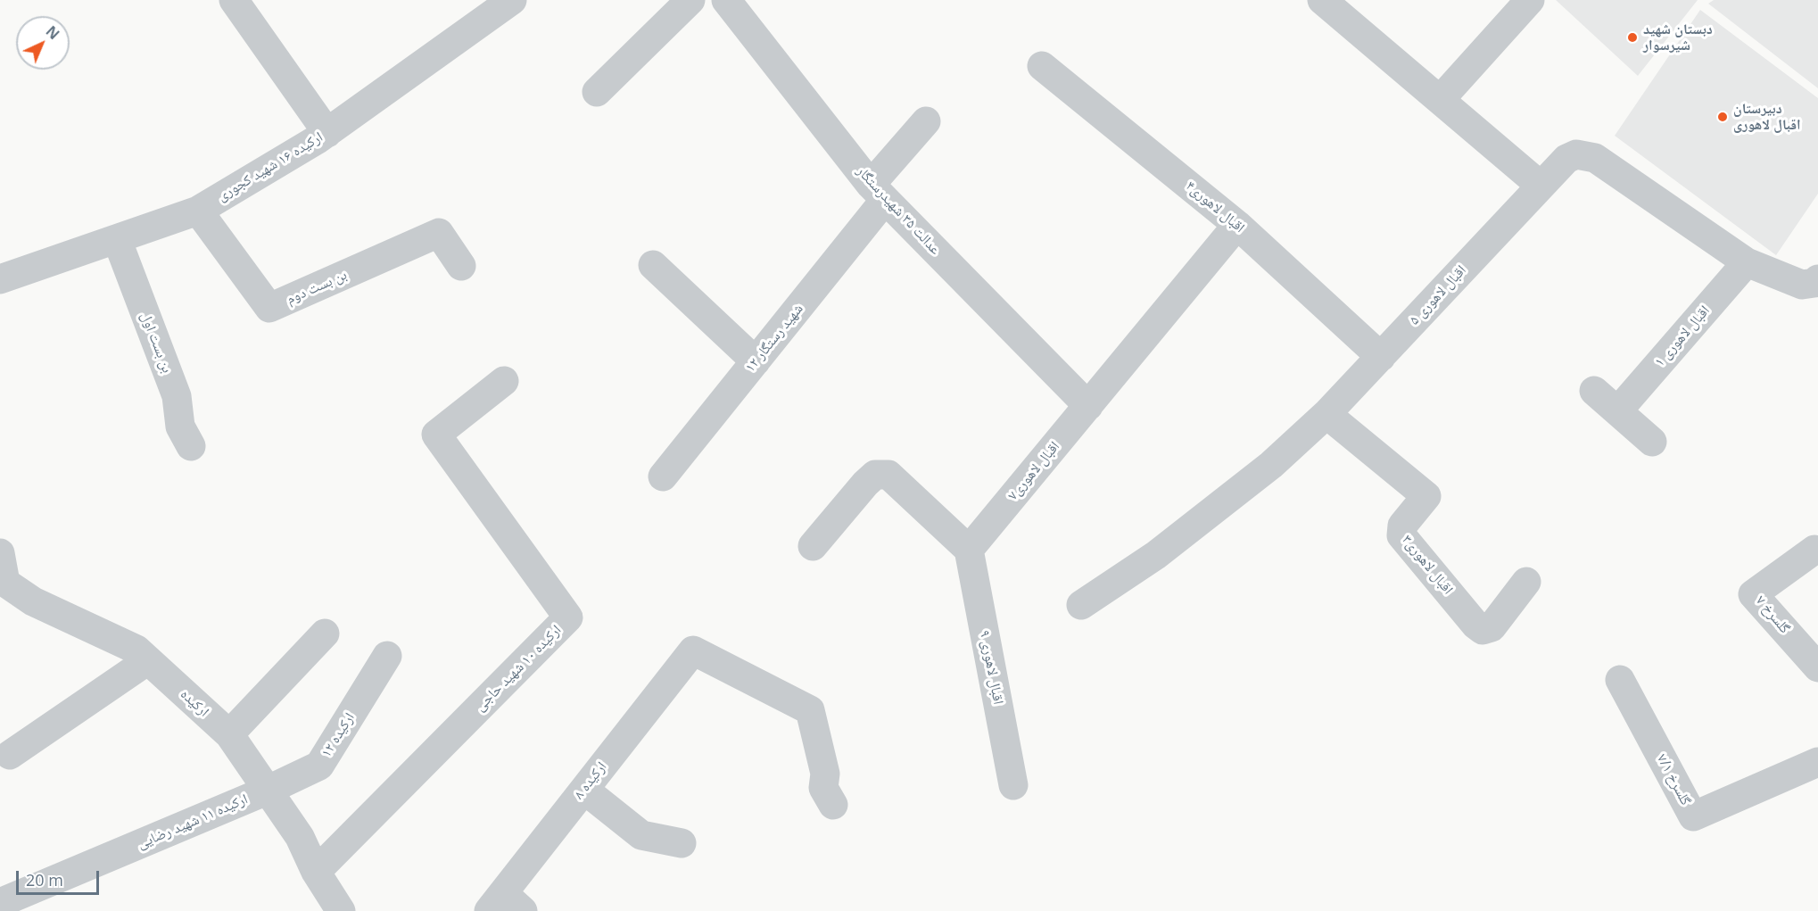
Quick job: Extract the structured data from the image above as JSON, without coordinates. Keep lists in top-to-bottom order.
{
  "streets": {
    "street": [
      "ارکیده ۱۶ شهید کجوری",
      "اقبال لاهوری۴",
      "عدالت ۳۵ شهیدرستگار",
      "بن بست دوم",
      "اقبال لاهوری ۵",
      "اقبال لاهوری ۱",
      "شهید رستگار ۱۲",
      "بن بست اول",
      "اقبال لاهوری۷",
      "اقبال لاهوری۳",
      "گلسرخ ۷",
      "اقبال لاهوری ۹",
      "ارکیده ۱۰ شهید حاجی",
      "ارکیده",
      "ارکیده ۱۲",
      "گلسرخ ۷/۱",
      "ارکیده ۸",
      "ارکیده ۱۱ شهید رضایی"
    ]
  },
  "crossings": [
    ["ارکیده ۱۶ شهید کجوری", "بن بست دوم"],
    ["ارکیده ۱۶ شهید کجوری", "بن بست اول"],
    ["اقبال لاهوری۴", "اقبال لاهوری ۵"],
    ["اقبال لاهوری۴", "اقبال لاهوری۷"],
    ["عدالت ۳۵ شهیدرستگار", "شهید رستگار ۱۲"],
    ["عدالت ۳۵ شهیدرستگار", "اقبال لاهوری۷"],
    ["اقبال لاهوری ۵", "اقبال لاهوری ۱"],
    ["اقبال لاهوری ۵", "اقبال لاهوری۳"],
    ["اقبال لاهوری۷", "اقبال لاهوری ۹"],
    ["ارکیده ۱۰ شهید حاجی", "ارکیده"],
    ["ارکیده", "ارکیده ۱۲"],
    ["ارکیده", "ارکیده ۱۱ شهید رضایی"],
    ["ارکیده ۱۲", "ارکیده ۱۱ شهید رضایی"]
  ],
  "places": ["دبستان شهید شیرسوار", "دبیرستان اقبال لاهوری"],
  "scale_bar": "20 m",
  "north": "top right"
}
